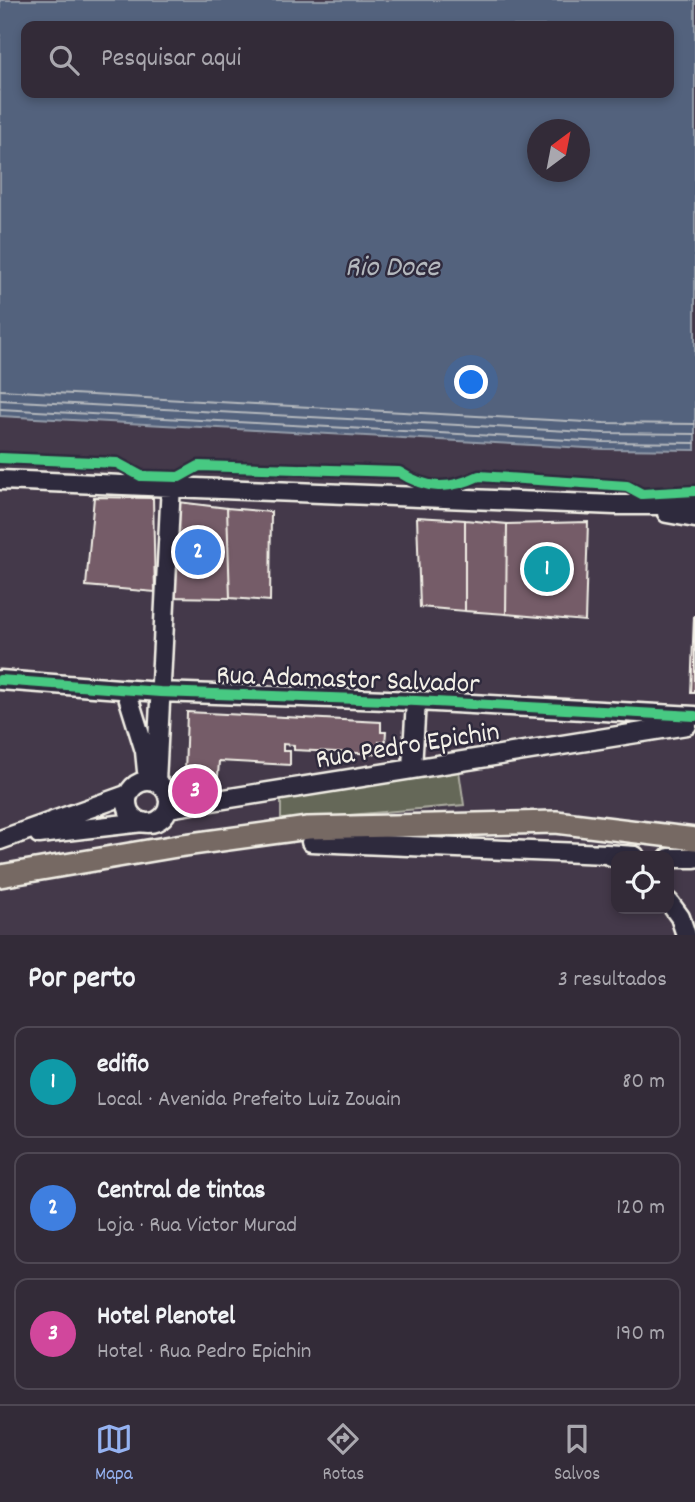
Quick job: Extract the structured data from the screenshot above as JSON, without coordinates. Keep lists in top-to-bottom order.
{
  "streets": {
    "street": ["Rua Adamastor Salvador", "Rua Pedro Epichin"]
  },
  "crossings": [
    ["Rua Adamastor Salvador", "Rua Pedro Epichin"]
  ],
  "water": ["Rio Doce"],
  "north": "top right",
  "page": {
    "search": "Pesquisar aqui",
    "pins": ["2", "1", "3"],
    "heading": ["Por perto", "3 resultados"],
    "list": [
      {
        "mark": "1",
        "name": "edifio",
        "note": "Local · Avenida Prefeito Luiz Zouain",
        "value": "80 m"
      },
      {
        "mark": "2",
        "name": "Central de tintas",
        "note": "Loja · Rua Victor Murad",
        "value": "120 m"
      },
      {
        "mark": "3",
        "name": "Hotel Plenotel",
        "note": "Hotel · Rua Pedro Epichin",
        "value": "190 m"
      }
    ],
    "nav": ["Mapa", "Rotas", "Salvos"]
  }
}
